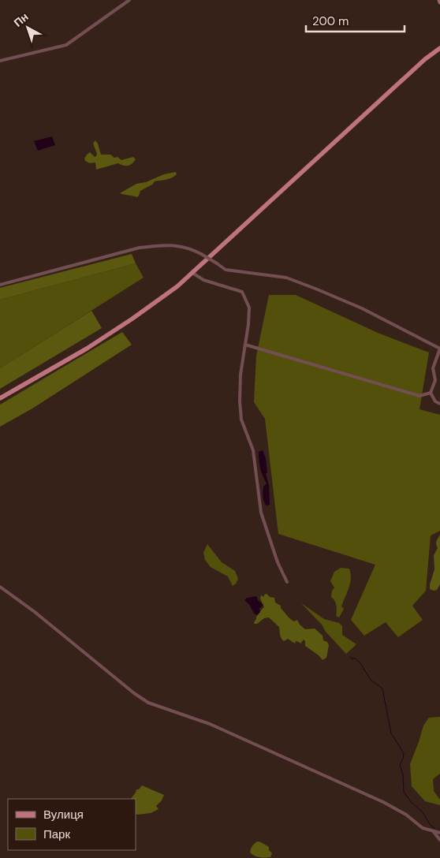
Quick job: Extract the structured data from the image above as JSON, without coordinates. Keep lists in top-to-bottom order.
{
  "legend": ["Вулиця", "Парк"],
  "scale_bar": "200 m",
  "north": "top left"
}
